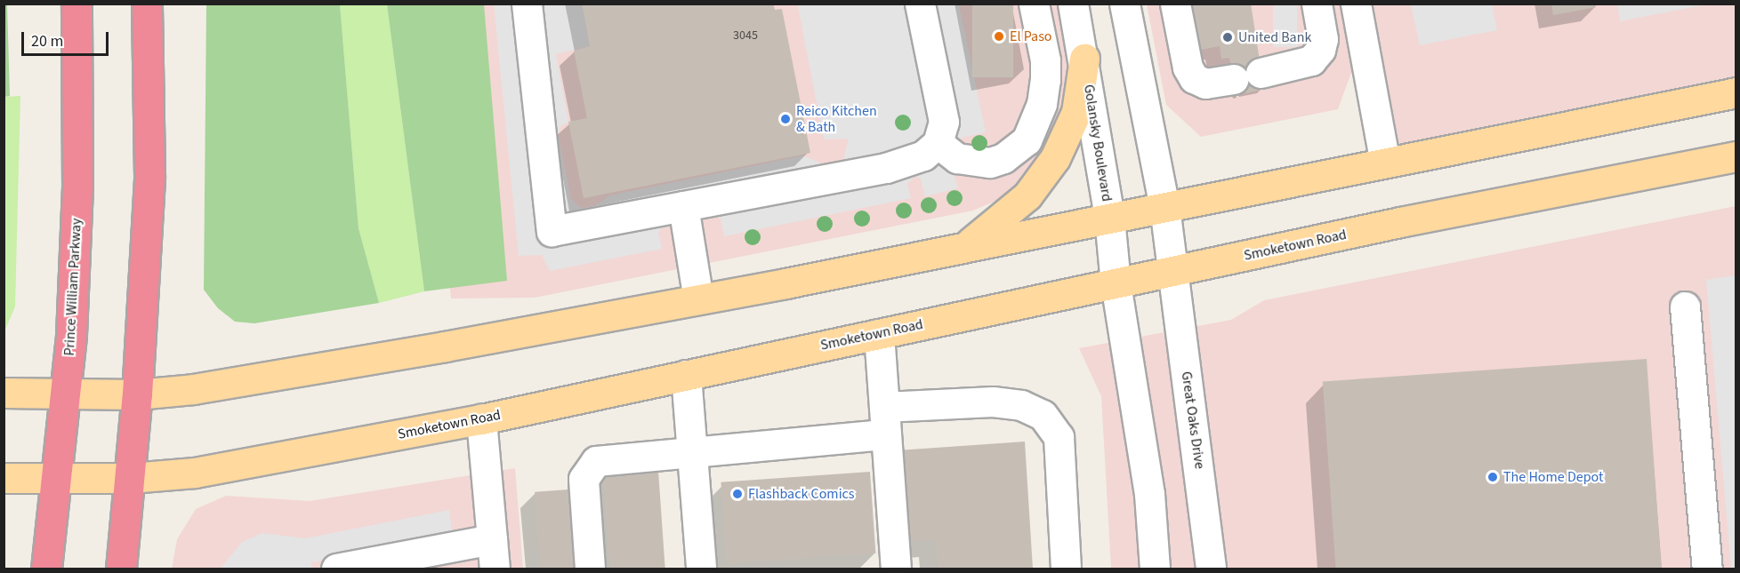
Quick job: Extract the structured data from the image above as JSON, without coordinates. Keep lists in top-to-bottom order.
{
  "streets": {
    "highway": ["Prince William Parkway"],
    "main road": ["Smoketown Road"],
    "street": ["Golansky Boulevard", "Great Oaks Drive"]
  },
  "crossings": [
    ["Golansky Boulevard", "Smoketown Road"],
    ["Smoketown Road", "Prince William Parkway"],
    ["Smoketown Road", "Great Oaks Drive"]
  ],
  "places": [
    "El Paso",
    "United Bank",
    "Reico Kitchen & Bath",
    "The Home Depot",
    "Flashback Comics"
  ],
  "house_numbers": ["3045"],
  "scale_bar": "20 m"
}
